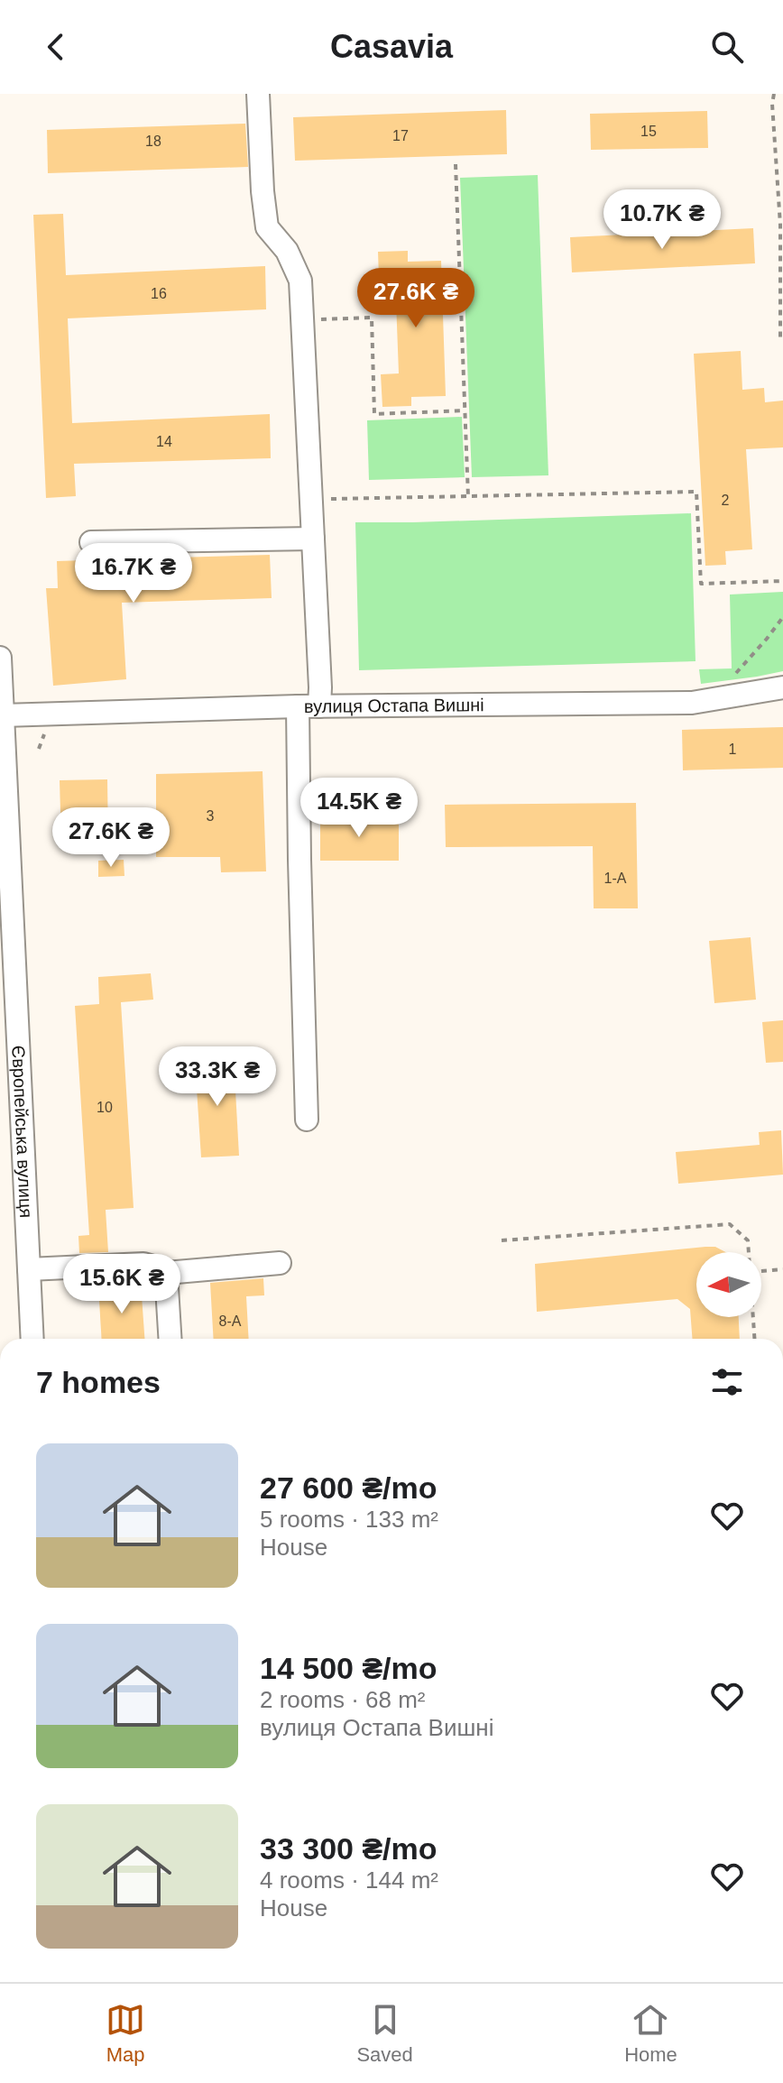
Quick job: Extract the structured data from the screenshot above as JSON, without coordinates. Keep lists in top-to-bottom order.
{
  "streets": {
    "street": ["вулиця Остапа Вишні", "Європейська вулиця"]
  },
  "crossings": [
    ["вулиця Остапа Вишні", "Європейська вулиця"]
  ],
  "house_numbers": [
    "15",
    "17",
    "18",
    "16",
    "14",
    "2",
    "1",
    "3",
    "1-А",
    "10",
    "8-А"
  ],
  "north": "left",
  "page": {
    "header": "Casavia",
    "price": [
      "10.7K ₴",
      "27.6K ₴",
      "16.7K ₴",
      "14.5K ₴",
      "27.6K ₴",
      "33.3K ₴",
      "15.6K ₴"
    ],
    "heading": "7 homes",
    "list": [
      {
        "name": "27 600 ₴/mo",
        "note": "5 rooms · 133 m² · House"
      },
      {
        "name": "14 500 ₴/mo",
        "note": "2 rooms · 68 m² · вулиця Остапа Вишні"
      },
      {
        "name": "33 300 ₴/mo",
        "note": "4 rooms · 144 m² · House"
      }
    ],
    "tabs": ["Map", "Saved", "Home"]
  }
}
